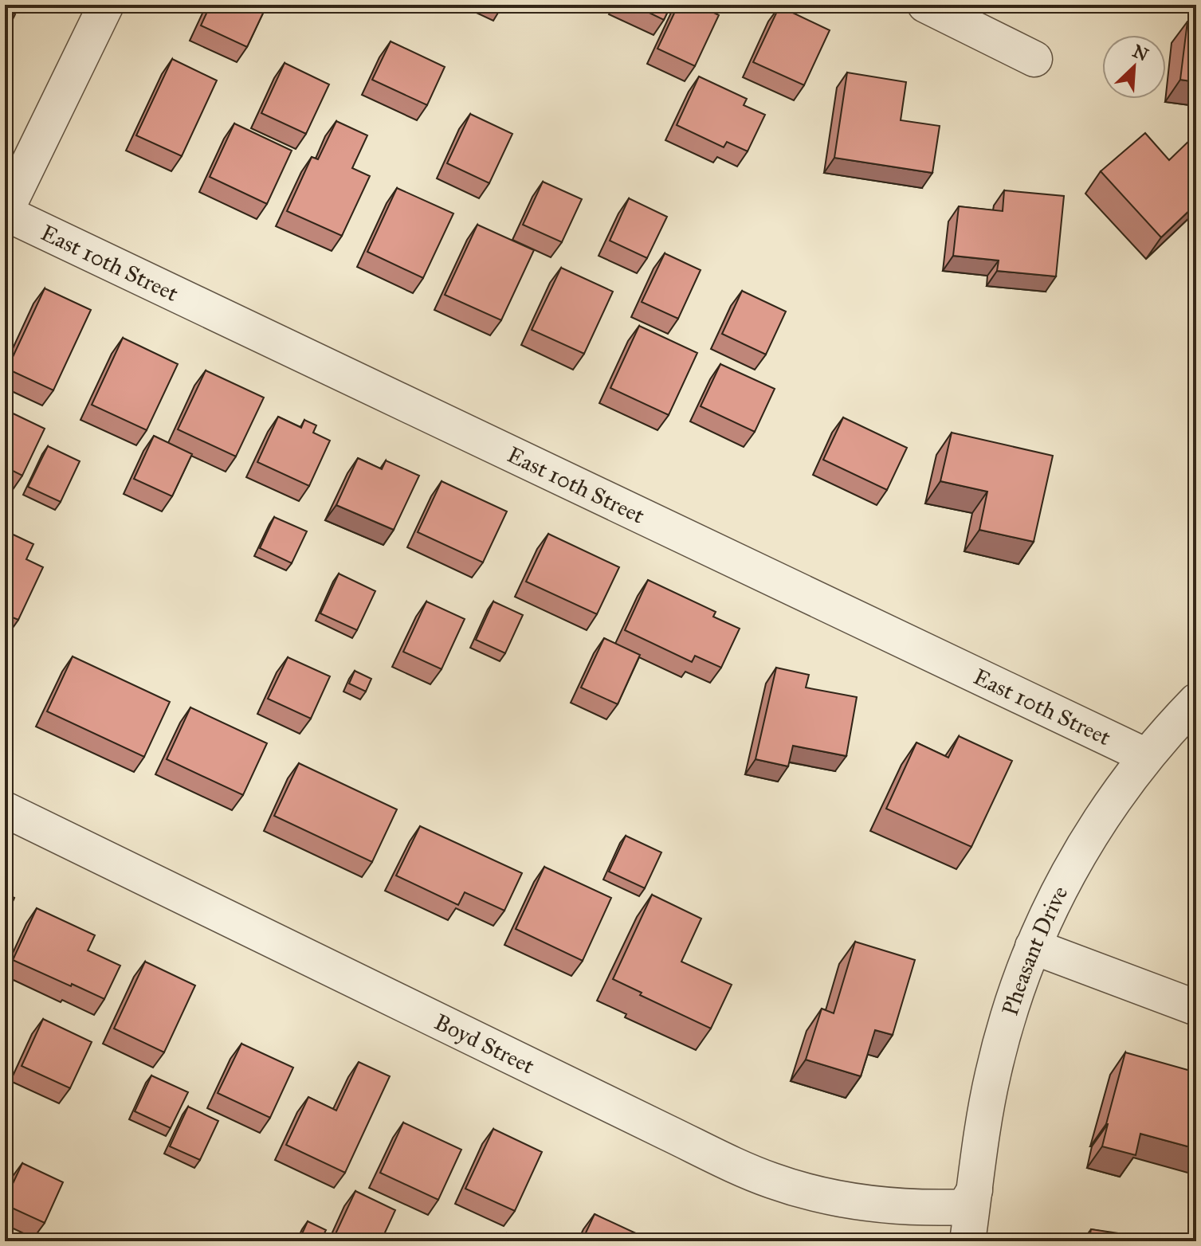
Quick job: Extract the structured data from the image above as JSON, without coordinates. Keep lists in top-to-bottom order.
{
  "streets": {
    "street": ["East 10th Street", "Pheasant Drive", "Boyd Street"]
  },
  "crossings": [
    ["East 10th Street", "Pheasant Drive"],
    ["Pheasant Drive", "Boyd Street"]
  ],
  "north": "top right"
}
